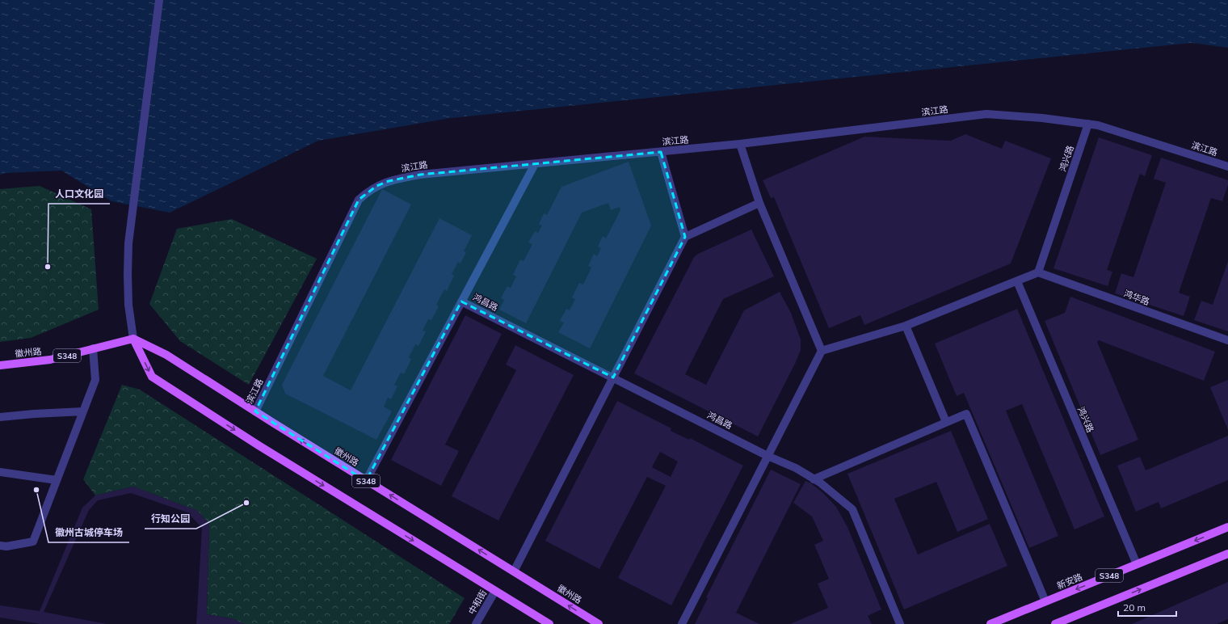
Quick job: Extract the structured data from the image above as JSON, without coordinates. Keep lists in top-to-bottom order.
{
  "streets": {
    "main road": ["徽州路", "S348", "新安路"],
    "street": [
      "滨江路",
      "鸿兴路",
      "鸿华路",
      "鸿昌路",
      "中和街"
    ]
  },
  "crossings": [
    ["滨江路", "鸿兴路"],
    ["滨江路", "徽州路"],
    ["鸿兴路", "鸿华路"],
    ["鸿兴路", "新安路"],
    ["徽州路", "S348"],
    ["S348", "中和街"]
  ],
  "places": ["人口文化园", "徽州古城停车场", "行知公园"],
  "scale_bar": "20 m"
}
